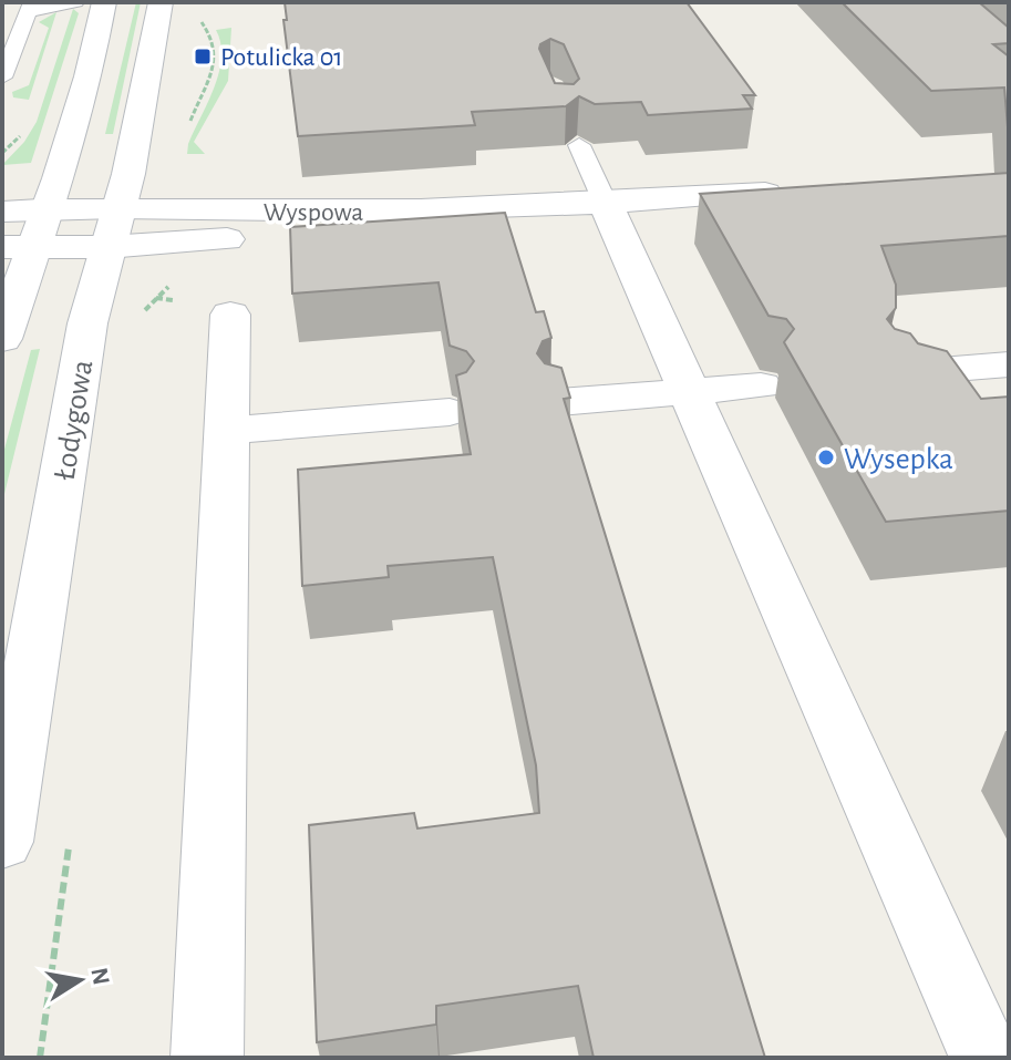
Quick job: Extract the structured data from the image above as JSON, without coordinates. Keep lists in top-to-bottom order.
{
  "streets": {
    "street": ["Wyspowa", "Łodygowa"]
  },
  "crossings": [
    ["Wyspowa", "Łodygowa"]
  ],
  "places": {
    "transit": ["Potulicka 01"],
    "other": ["Wysepka"]
  },
  "north": "right"
}
